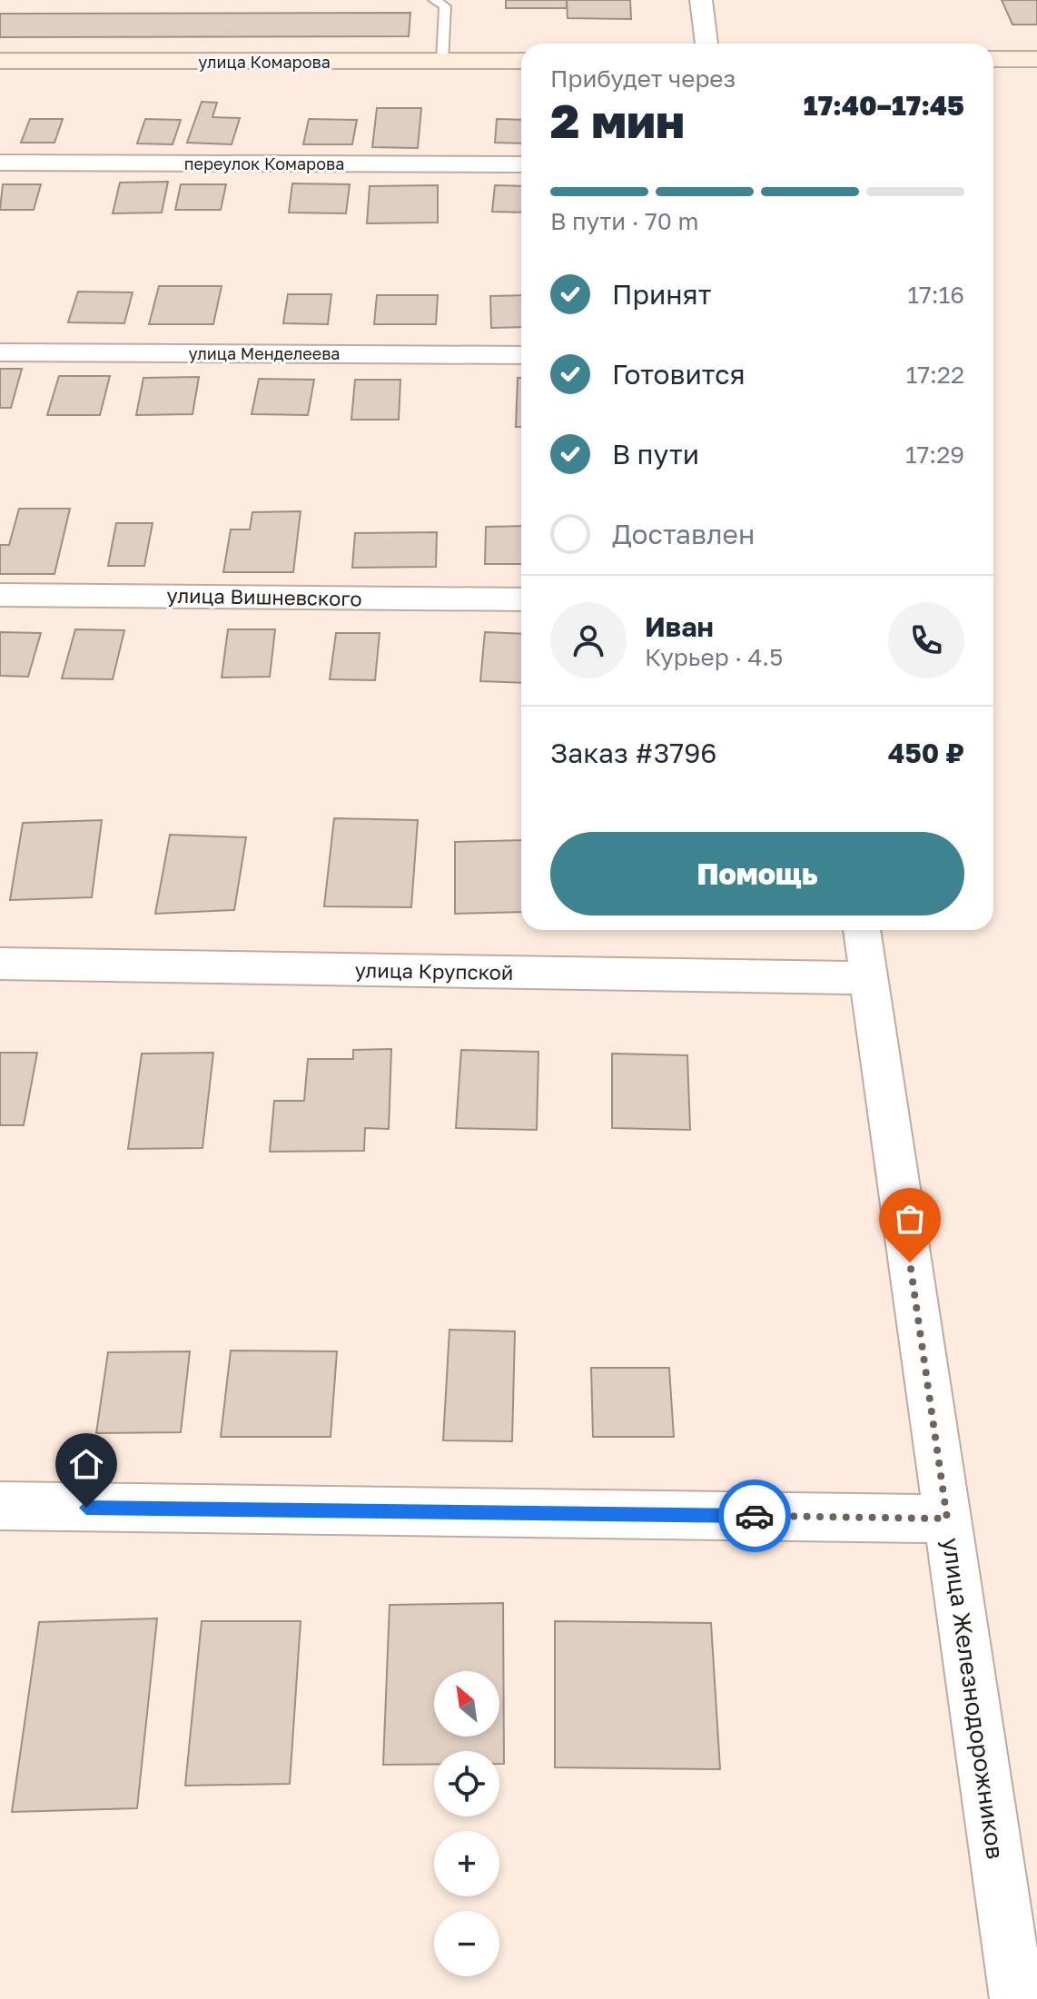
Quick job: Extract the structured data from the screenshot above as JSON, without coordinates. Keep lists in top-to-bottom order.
{
  "streets": {
    "street": [
      "улица Комарова",
      "переулок Комарова",
      "улица Менделеева",
      "улица Вишневского",
      "улица Крупской",
      "улица Железнодорожников"
    ]
  },
  "crossings": [
    ["улица Крупской", "улица Железнодорожников"]
  ],
  "north": "top left",
  "page": {
    "heading": ["2 мин", "Прибудет через", "17:40–17:45"],
    "panel": [
      "Иван",
      "Курьер · 4.5",
      "Заказ #3796",
      "450 ₽"
    ],
    "bar": "В пути · 70 m",
    "list": [
      ["Принят", "17:16"],
      ["Готовится", "17:22"],
      ["В пути", "17:29"],
      "Доставлен"
    ],
    "buttons": "Помощь",
    "map_buttons": ["+", "−"]
  }
}
